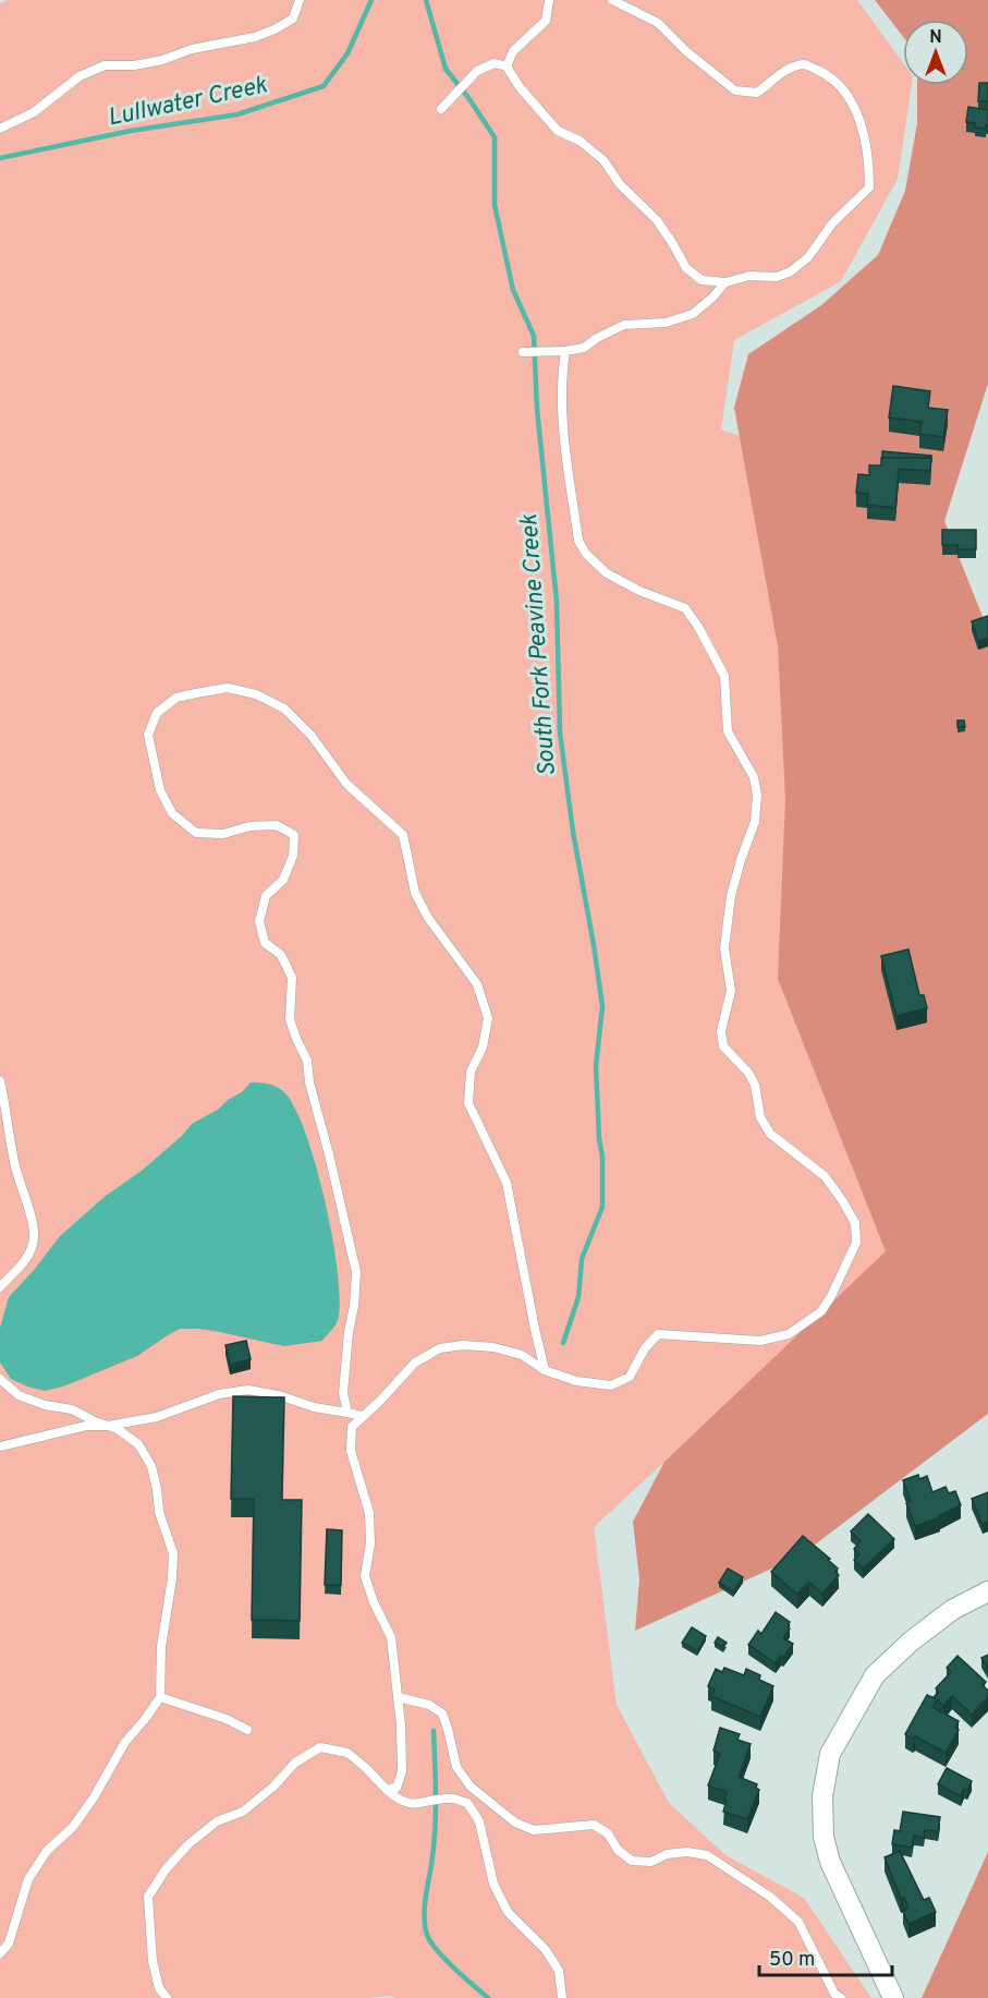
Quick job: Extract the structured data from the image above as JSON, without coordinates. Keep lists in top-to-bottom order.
{
  "water": ["Lullwater Creek", "South Fork Peavine Creek"],
  "scale_bar": "50 m",
  "north": "top"
}
